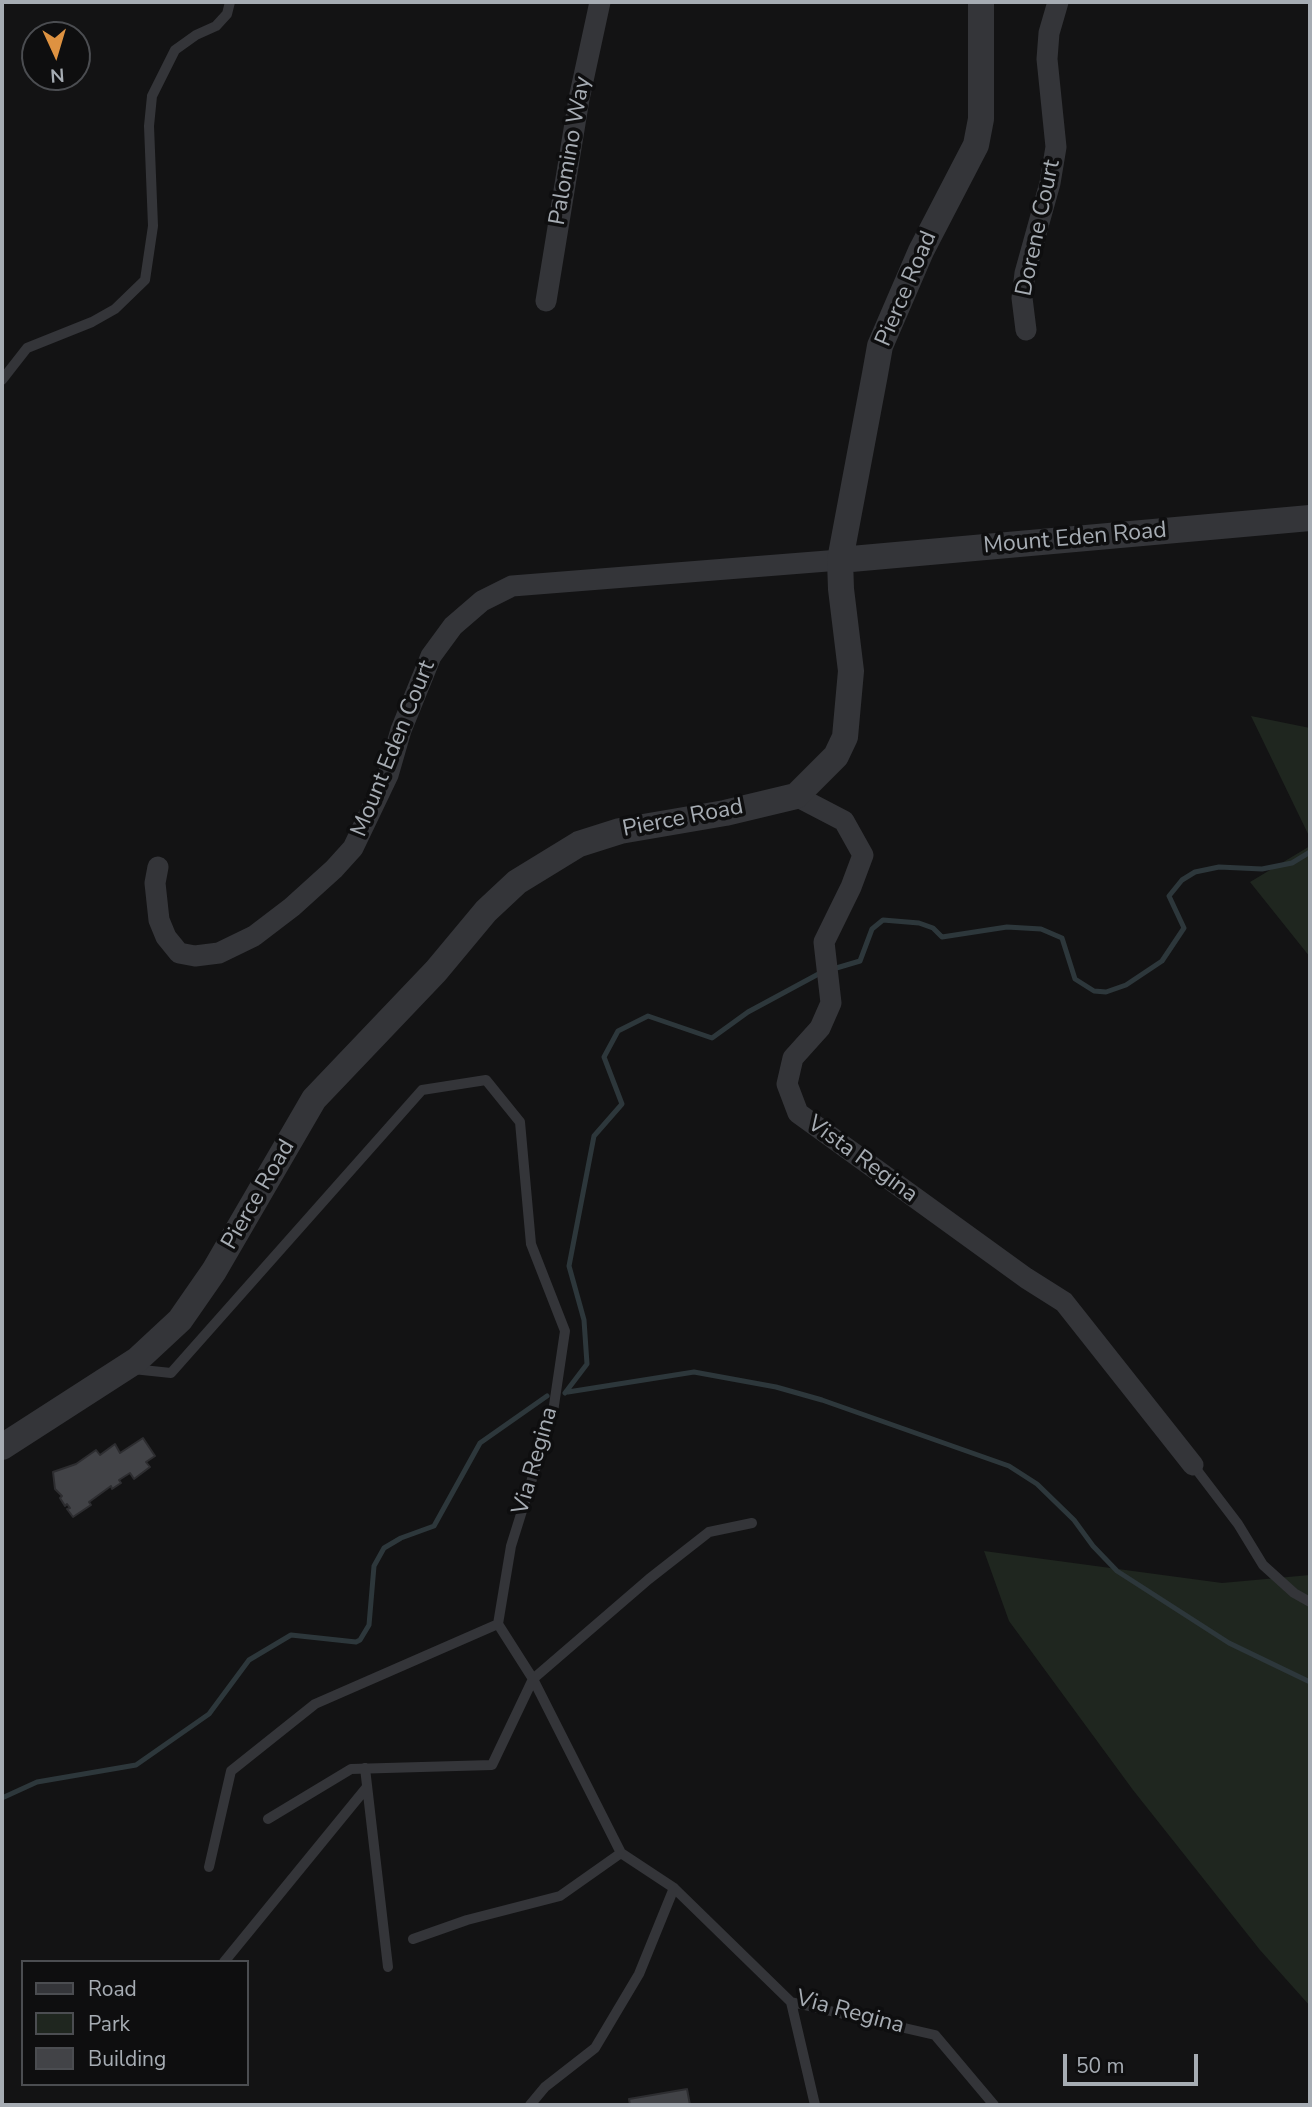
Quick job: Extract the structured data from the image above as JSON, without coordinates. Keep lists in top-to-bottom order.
{
  "streets": {
    "street": [
      "Palomino Way",
      "Dorene Court",
      "Pierce Road",
      "Mount Eden Road",
      "Mount Eden Court",
      "Vista Regina"
    ],
    "lane": ["Via Regina"]
  },
  "crossings": [
    ["Pierce Road", "Mount Eden Road"],
    ["Pierce Road", "Mount Eden Court"],
    ["Pierce Road", "Vista Regina"],
    ["Pierce Road", "Via Regina"],
    ["Mount Eden Road", "Mount Eden Court"]
  ],
  "legend": ["Road", "Park", "Building"],
  "scale_bar": "50 m",
  "north": "bottom"
}
